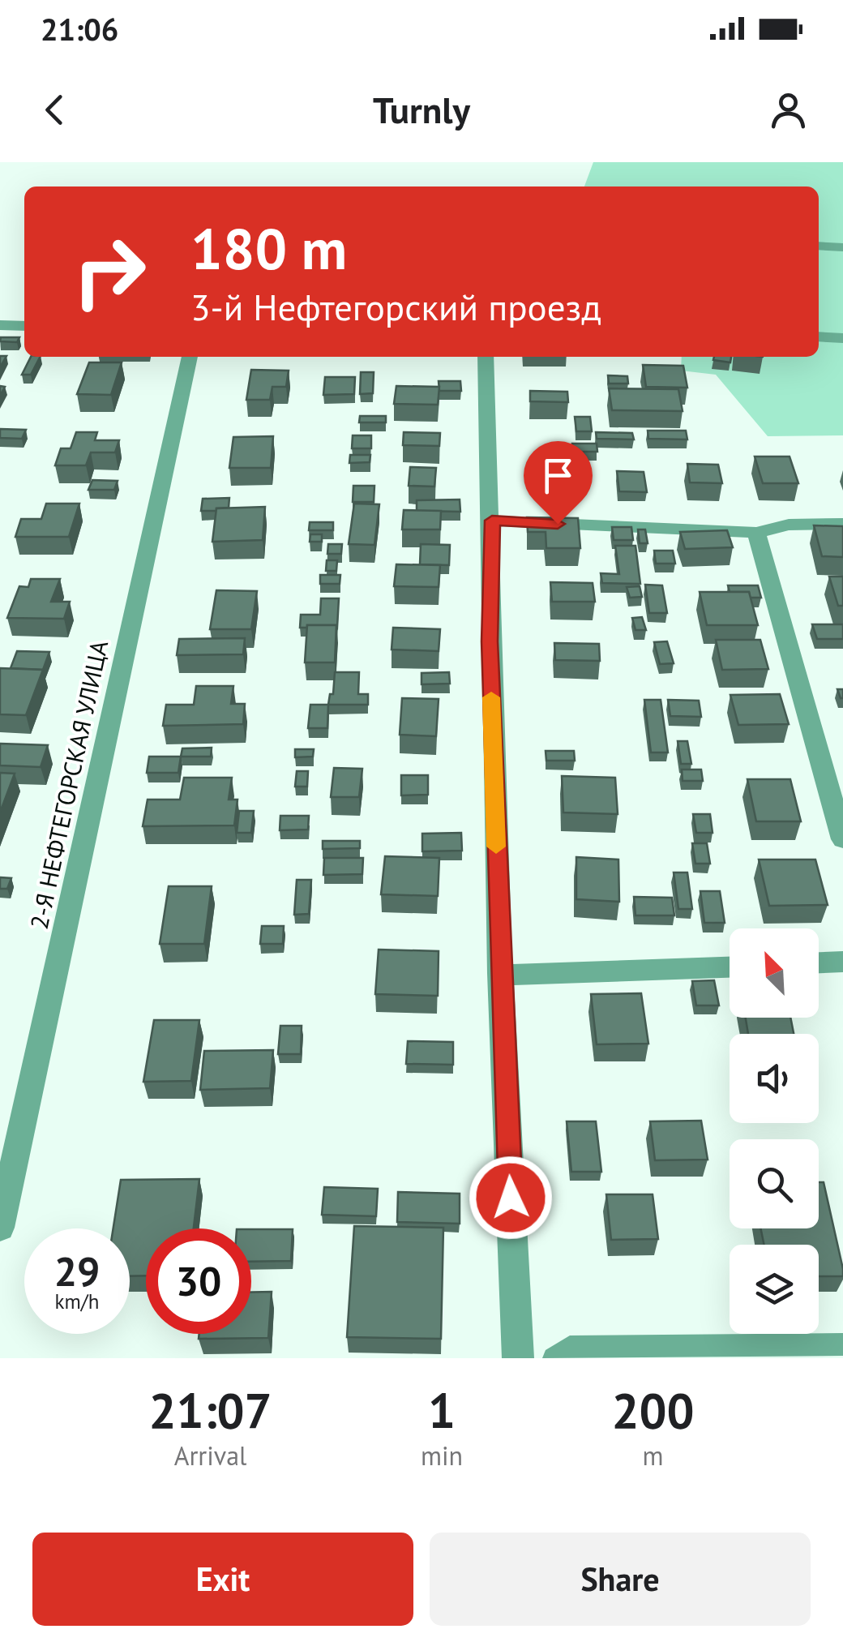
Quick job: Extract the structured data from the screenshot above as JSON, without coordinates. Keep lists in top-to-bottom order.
{
  "streets": {
    "street": ["2-Я НЕФТЕГОРСКАЯ УЛИЦА"]
  },
  "north": "top left",
  "page": {
    "status": "21:06",
    "header": "Turnly",
    "turn": ["180 m", "3-й Нефтегорский проезд"],
    "speed": "29 km/h",
    "limit": "30",
    "eta": [
      "21:07",
      "Arrival",
      "1",
      "min",
      "200",
      "m"
    ],
    "buttons": ["Exit", "Share"]
  }
}
